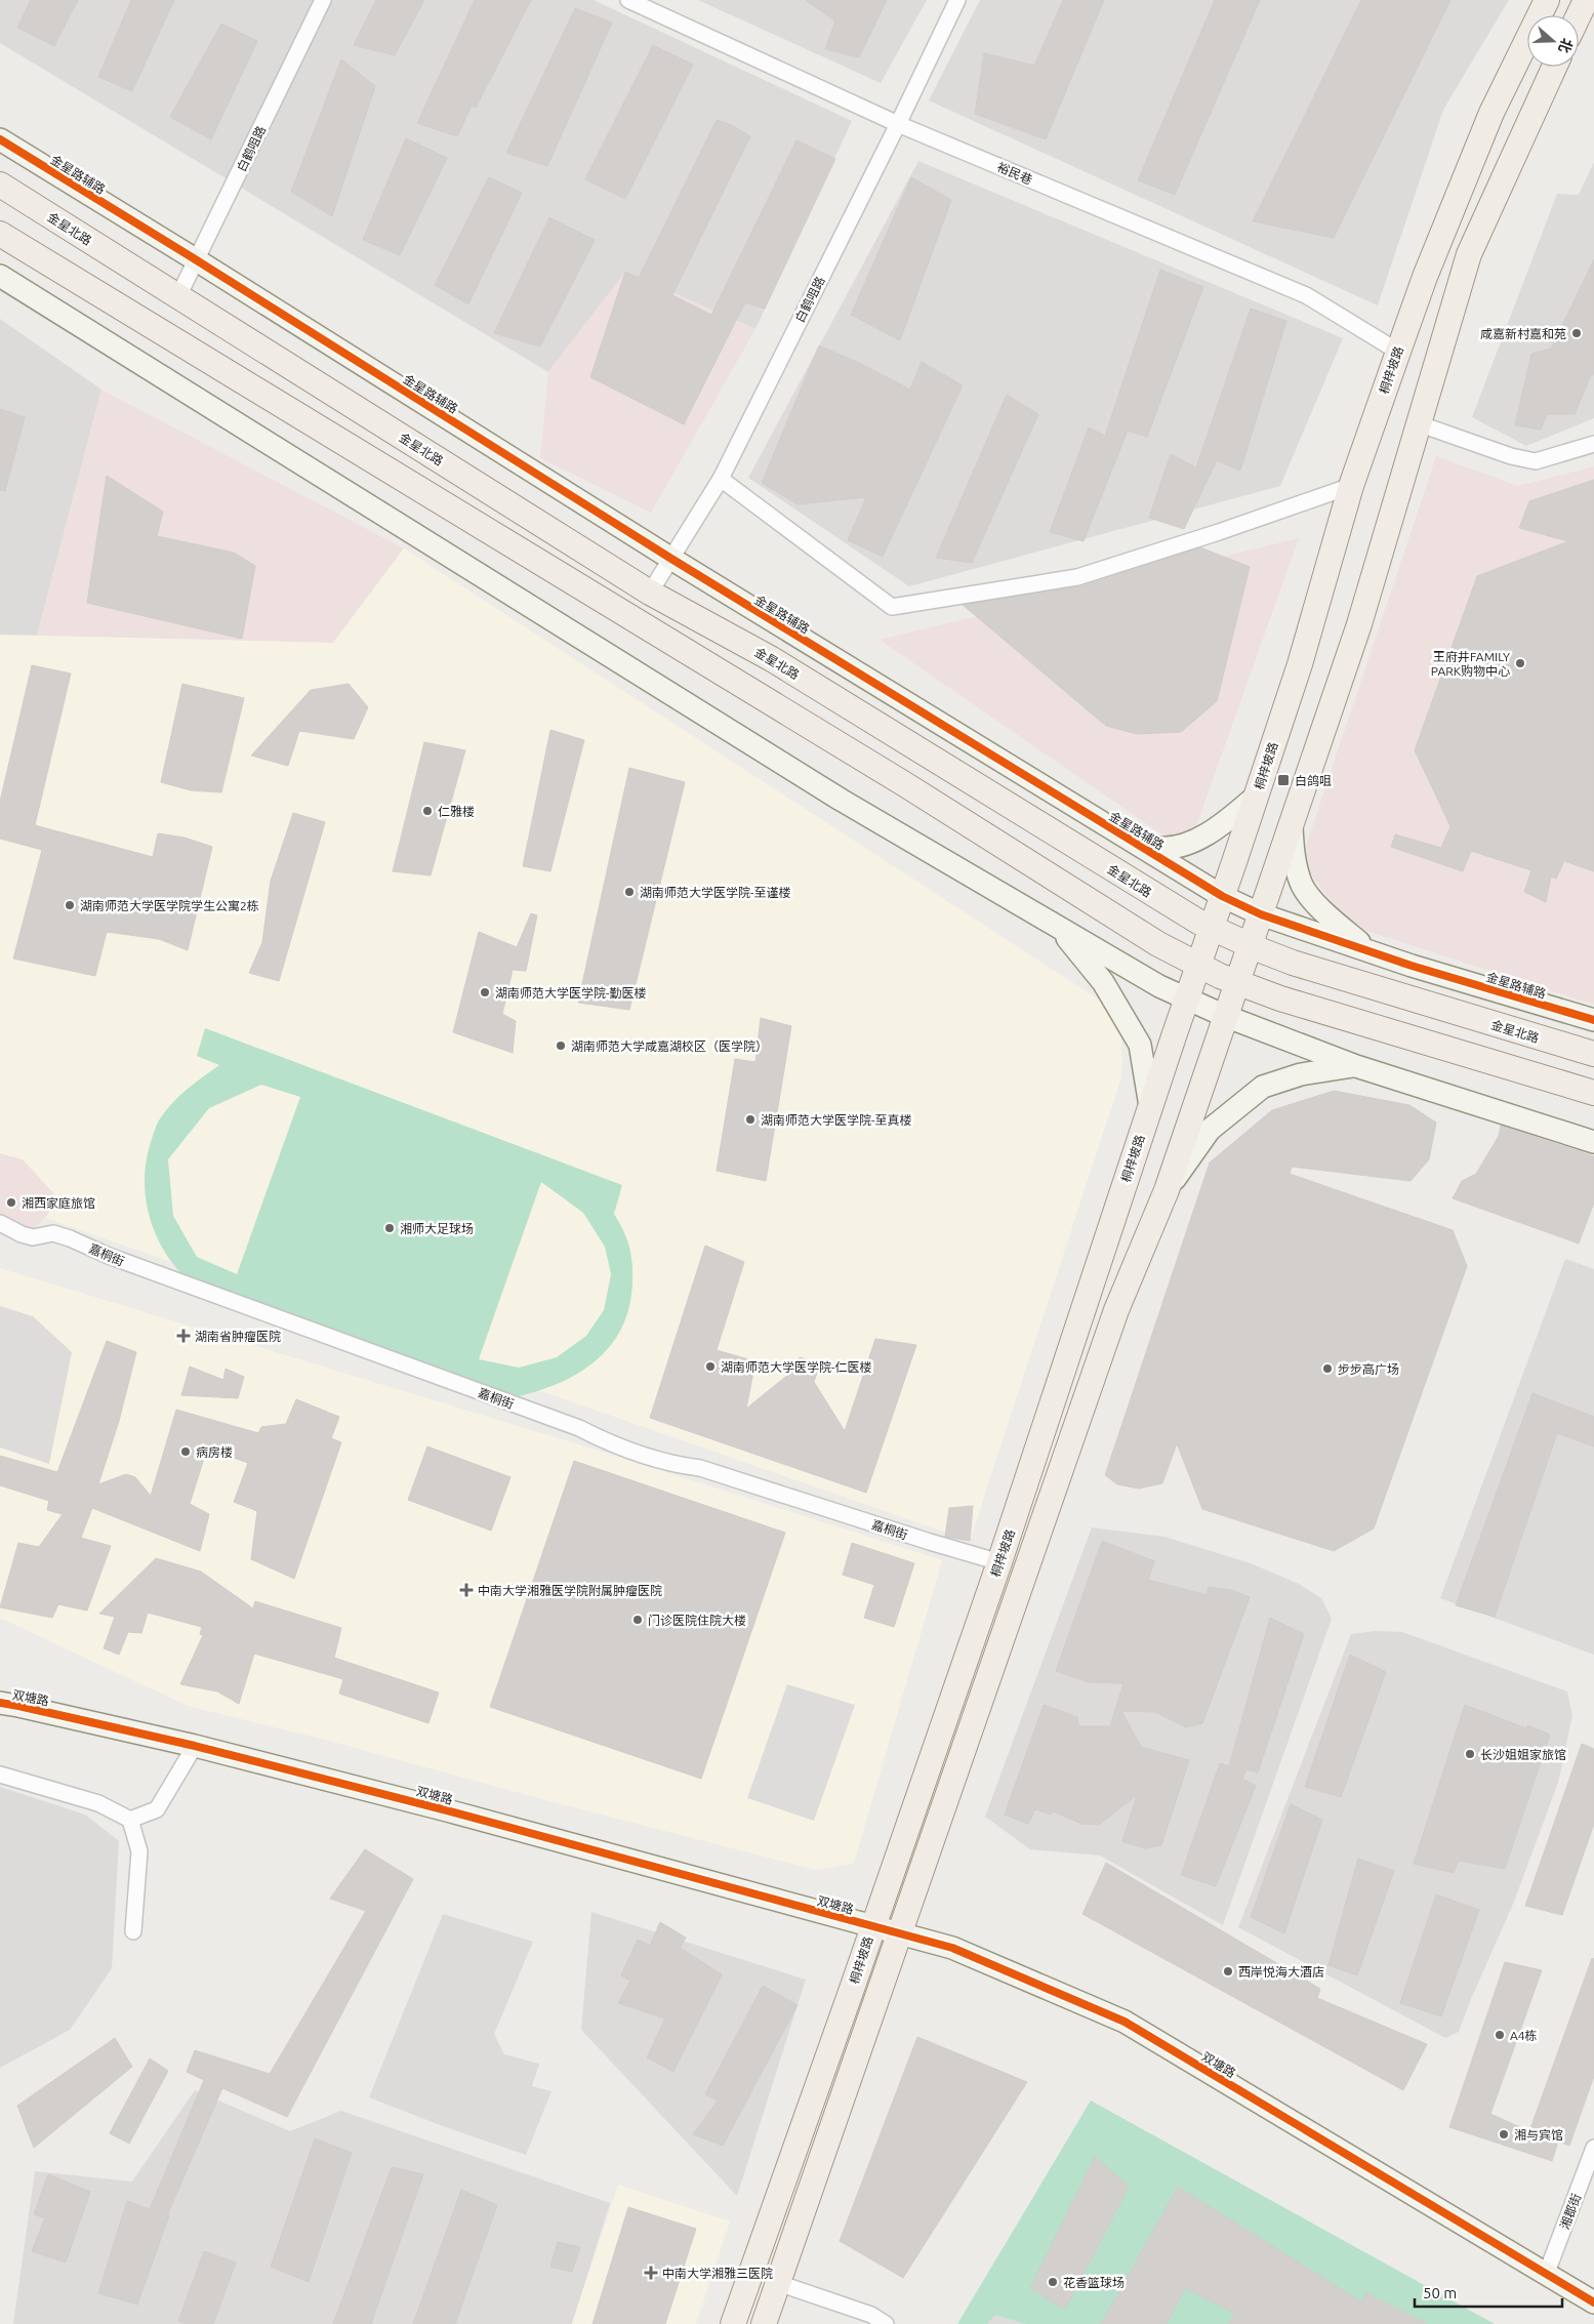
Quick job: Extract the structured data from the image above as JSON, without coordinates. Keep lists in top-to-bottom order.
{
  "streets": {
    "main road": ["金星北路", "桐梓坡路"],
    "street": [
      "白鹤咀路",
      "裕民巷",
      "金星路辅路",
      "嘉桐街",
      "双塘路",
      "湘郡街"
    ]
  },
  "crossings": [
    ["白鹤咀路", "裕民巷"],
    ["白鹤咀路", "金星路辅路"],
    ["白鹤咀路", "金星北路"],
    ["裕民巷", "桐梓坡路"],
    ["金星路辅路", "桐梓坡路"],
    ["金星北路", "桐梓坡路"],
    ["桐梓坡路", "嘉桐街"],
    ["桐梓坡路", "双塘路"],
    ["双塘路", "湘郡街"]
  ],
  "places": {
    "other": [
      "咸嘉新村嘉和苑",
      "王府井FAMILY PARK购物中心",
      "仁雅楼",
      "湖南师范大学医学院-至谨楼",
      "湖南师范大学医学院学生公寓2栋",
      "湖南师范大学医学院-勤医楼",
      "湖南师范大学咸嘉湖校区（医学院）",
      "湖南师范大学医学院-至真楼",
      "湘西家庭旅馆",
      "湘师大足球场",
      "湖南师范大学医学院-仁医楼",
      "步步高广场",
      "病房楼",
      "门诊医院住院大楼",
      "长沙姐姐家旅馆",
      "西岸悦海大酒店",
      "A4栋",
      "湘与宾馆",
      "花香篮球场"
    ],
    "transit": ["白鸽咀"],
    "health": ["湖南省肿瘤医院", "中南大学湘雅医学院附属肿瘤医院", "中南大学湘雅三医院"]
  },
  "scale_bar": "50 m",
  "north": "right"
}
